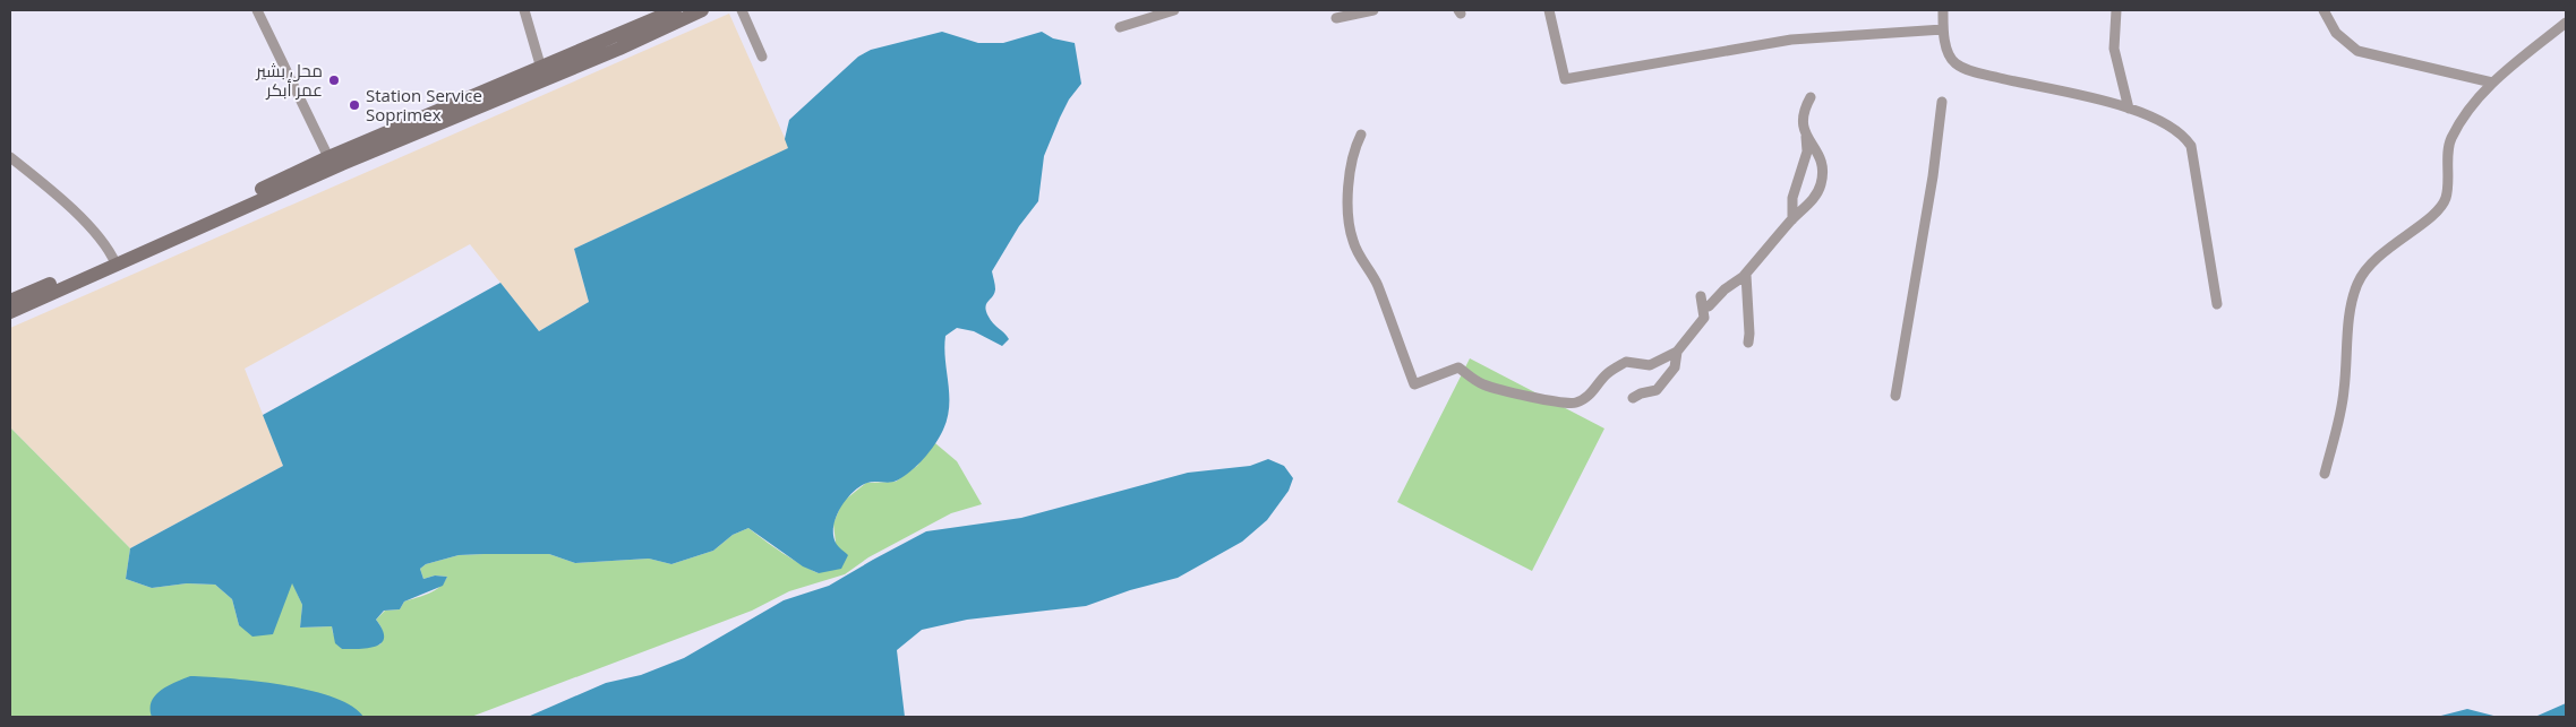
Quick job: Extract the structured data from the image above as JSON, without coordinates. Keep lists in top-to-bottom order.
{
  "places": ["محل بشير عمر أبكر", "Station Service Soprimex"]
}
